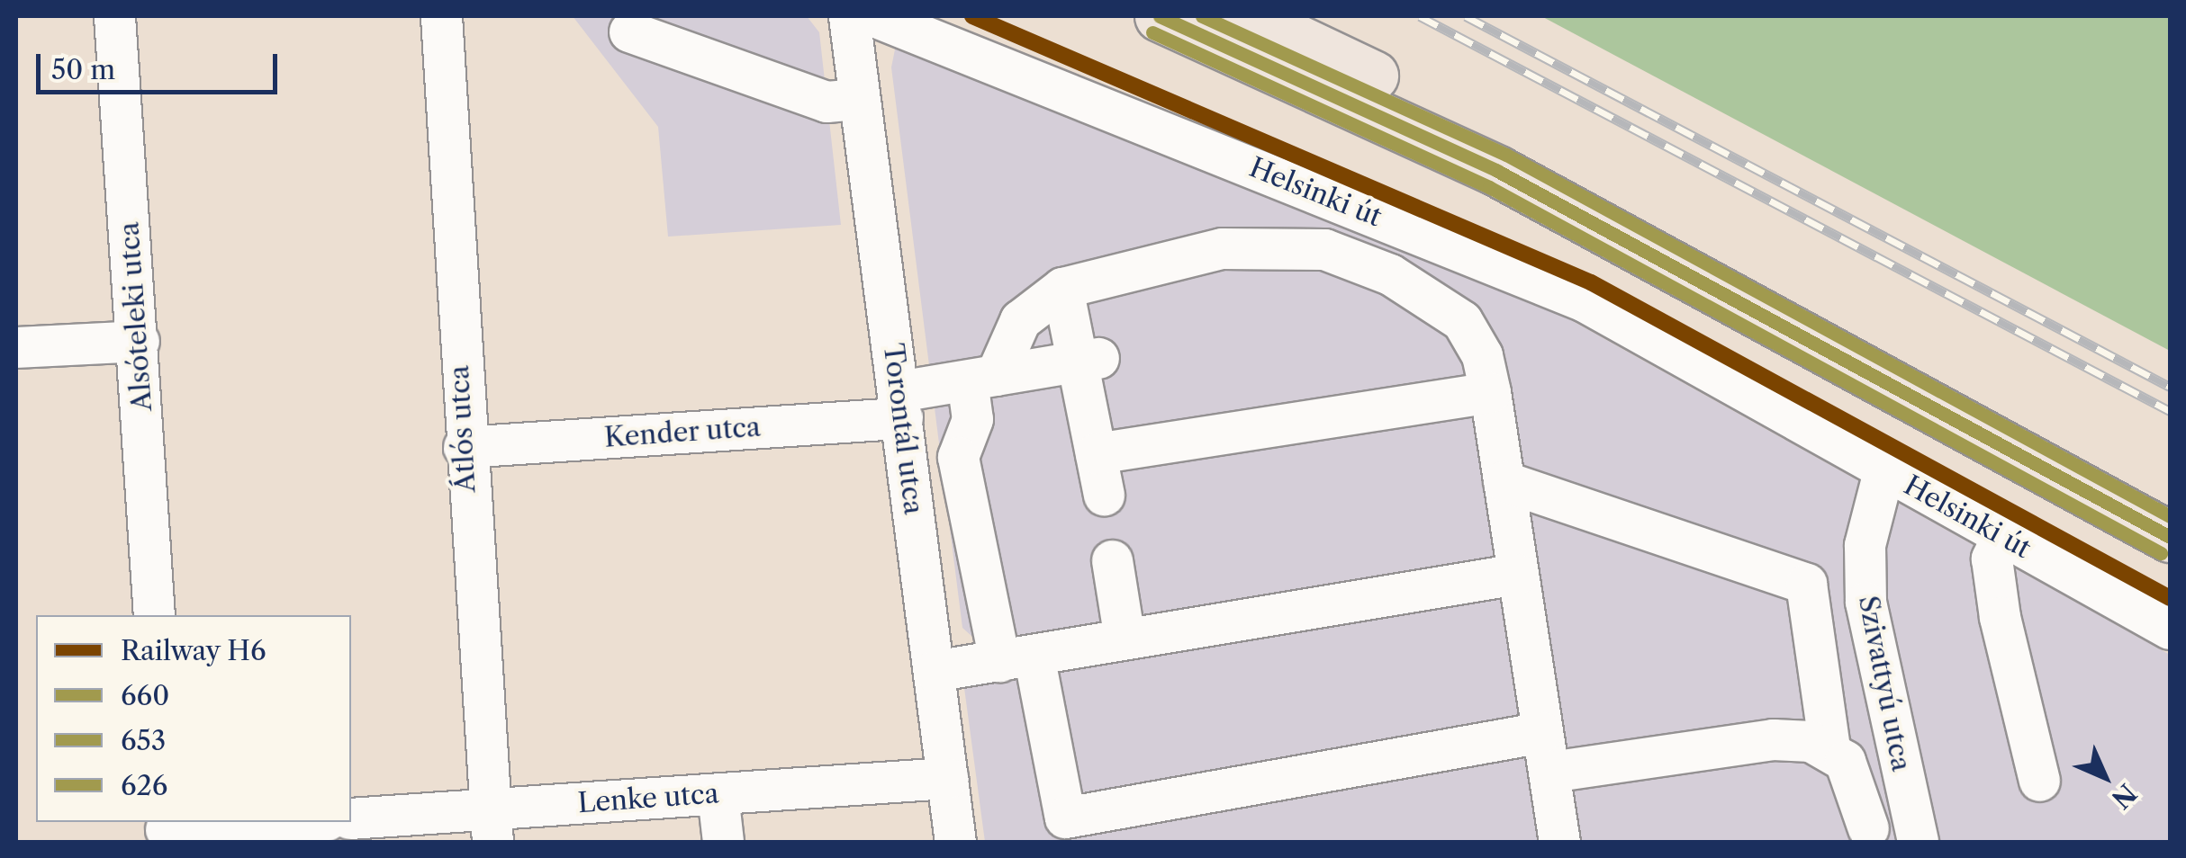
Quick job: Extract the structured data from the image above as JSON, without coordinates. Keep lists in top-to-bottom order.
{
  "streets": {
    "street": [
      "Helsinki út",
      "Alsóteleki utca",
      "Átlós utca",
      "Torontál utca",
      "Kender utca",
      "Szivattyú utca",
      "Lenke utca"
    ]
  },
  "crossings": [
    ["Helsinki út", "Szivattyú utca"],
    ["Átlós utca", "Kender utca"],
    ["Átlós utca", "Lenke utca"],
    ["Torontál utca", "Kender utca"],
    ["Torontál utca", "Lenke utca"]
  ],
  "lines": [
    "rail line H6",
    "transit line 660",
    "transit line 626",
    "transit line 653"
  ],
  "legend": [
    "Railway H6",
    "660",
    "653",
    "626"
  ],
  "scale_bar": "50 m",
  "north": "bottom right"
}
